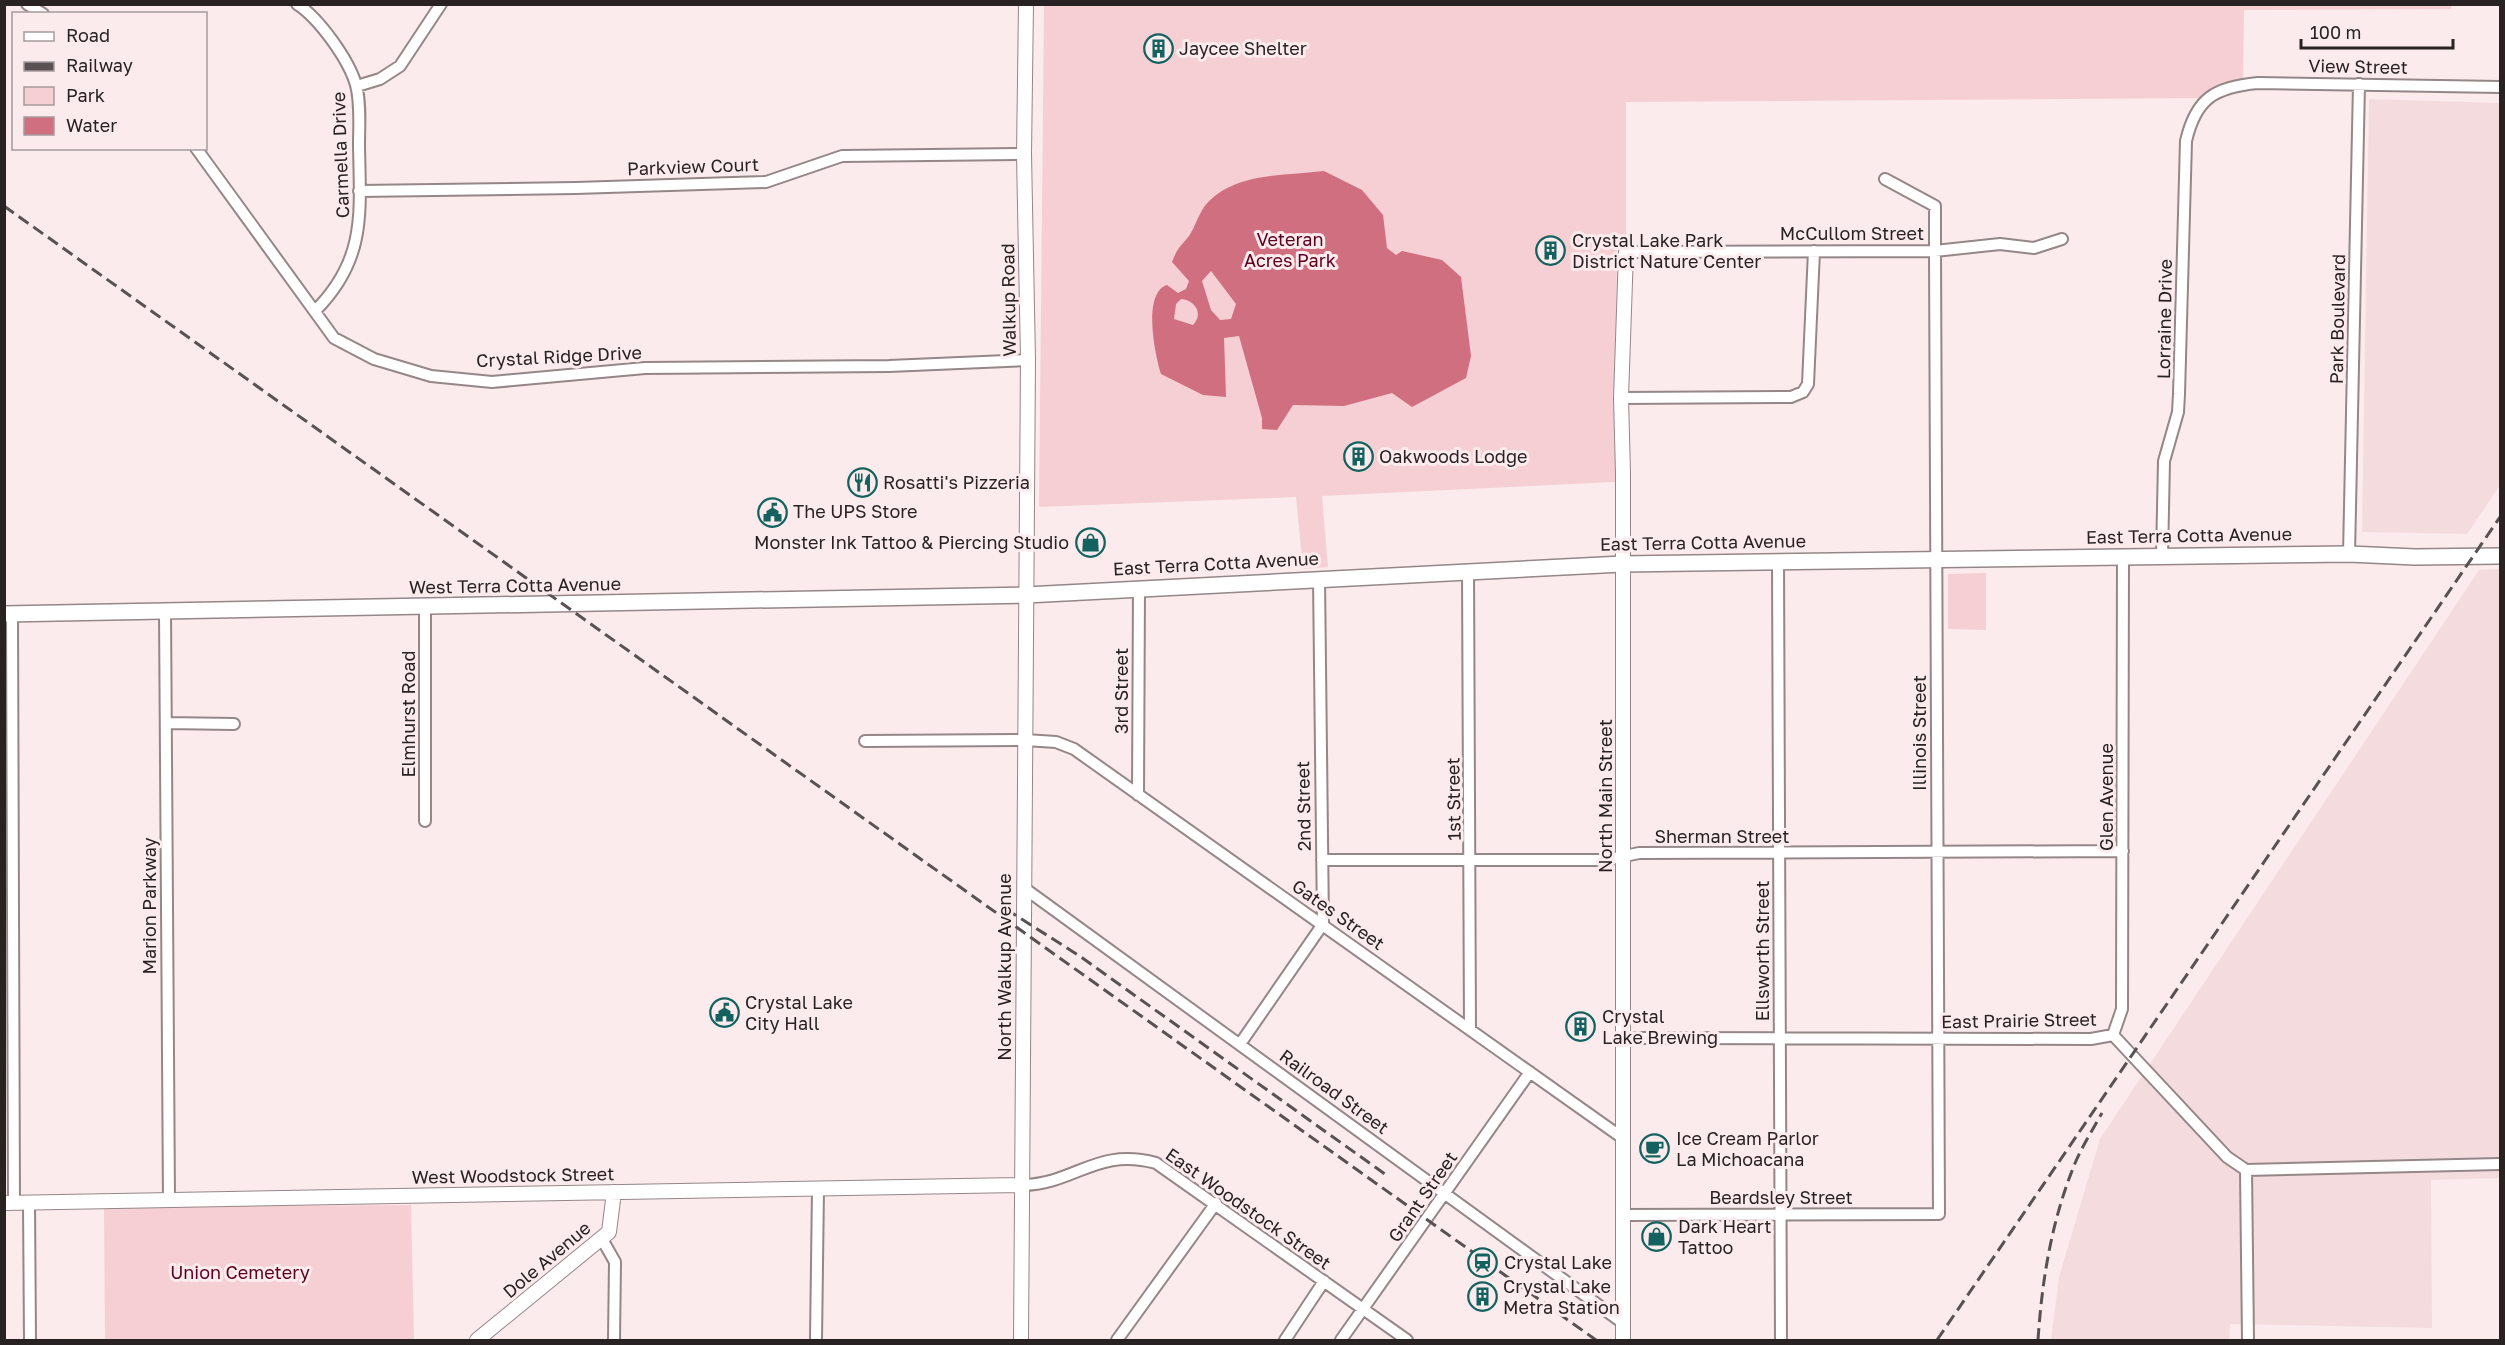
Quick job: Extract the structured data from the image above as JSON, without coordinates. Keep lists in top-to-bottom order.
{
  "streets": {
    "main road": ["East Terra Cotta Avenue", "West Terra Cotta Avenue"],
    "street": [
      "View Street",
      "Carmella Drive",
      "Parkview Court",
      "McCullom Street",
      "Walkup Road",
      "Lorraine Drive",
      "Park Boulevard",
      "Crystal Ridge Drive",
      "3rd Street",
      "Elmhurst Road",
      "Illinois Street",
      "North Main Street",
      "Glen Avenue",
      "1st Street",
      "2nd Street",
      "Sherman Street",
      "Marion Parkway",
      "Gates Street",
      "Ellsworth Street",
      "North Walkup Avenue",
      "East Prairie Street",
      "Railroad Street",
      "West Woodstock Street",
      "Grant Street",
      "Beardsley Street",
      "East Woodstock Street",
      "Dole Avenue"
    ]
  },
  "crossings": [
    ["View Street", "Lorraine Drive"],
    ["View Street", "Park Boulevard"],
    ["Carmella Drive", "Parkview Court"],
    ["Carmella Drive", "Crystal Ridge Drive"],
    ["Parkview Court", "Walkup Road"],
    ["McCullom Street", "Illinois Street"],
    ["McCullom Street", "North Main Street"],
    ["Walkup Road", "Crystal Ridge Drive"],
    ["Walkup Road", "East Terra Cotta Avenue"],
    ["Walkup Road", "West Terra Cotta Avenue"],
    ["Walkup Road", "North Walkup Avenue"],
    ["Lorraine Drive", "East Terra Cotta Avenue"],
    ["Park Boulevard", "East Terra Cotta Avenue"],
    ["East Terra Cotta Avenue", "West Terra Cotta Avenue"],
    ["East Terra Cotta Avenue", "3rd Street"],
    ["East Terra Cotta Avenue", "Illinois Street"],
    ["East Terra Cotta Avenue", "North Main Street"],
    ["East Terra Cotta Avenue", "Glen Avenue"],
    ["East Terra Cotta Avenue", "1st Street"],
    ["East Terra Cotta Avenue", "2nd Street"],
    ["East Terra Cotta Avenue", "Ellsworth Street"],
    ["East Terra Cotta Avenue", "North Walkup Avenue"],
    ["West Terra Cotta Avenue", "Elmhurst Road"],
    ["West Terra Cotta Avenue", "Marion Parkway"],
    ["West Terra Cotta Avenue", "North Walkup Avenue"],
    ["3rd Street", "Gates Street"],
    ["Illinois Street", "Sherman Street"],
    ["Illinois Street", "East Prairie Street"],
    ["Illinois Street", "Beardsley Street"],
    ["North Main Street", "Sherman Street"],
    ["North Main Street", "Gates Street"],
    ["North Main Street", "East Prairie Street"],
    ["North Main Street", "Railroad Street"],
    ["North Main Street", "Beardsley Street"],
    ["Glen Avenue", "Sherman Street"],
    ["Glen Avenue", "East Prairie Street"],
    ["1st Street", "Sherman Street"],
    ["1st Street", "Gates Street"],
    ["2nd Street", "Sherman Street"],
    ["2nd Street", "Gates Street"],
    ["Sherman Street", "Ellsworth Street"],
    ["Marion Parkway", "West Woodstock Street"],
    ["Gates Street", "North Walkup Avenue"],
    ["Gates Street", "Grant Street"],
    ["Ellsworth Street", "East Prairie Street"],
    ["Ellsworth Street", "Beardsley Street"],
    ["North Walkup Avenue", "Railroad Street"],
    ["North Walkup Avenue", "West Woodstock Street"],
    ["North Walkup Avenue", "East Woodstock Street"],
    ["Railroad Street", "Grant Street"],
    ["West Woodstock Street", "East Woodstock Street"],
    ["West Woodstock Street", "Dole Avenue"],
    ["Grant Street", "East Woodstock Street"]
  ],
  "parks": ["Veteran Acres Park", "Union Cemetery"],
  "places": {
    "building": [
      "Jaycee Shelter",
      "Crystal Lake Park District Nature Center",
      "Oakwoods Lodge",
      "Crystal Lake Brewing",
      "Crystal Lake Metra Station"
    ],
    "restaurant": ["Rosatti's Pizzeria"],
    "public building": ["The UPS Store", "Crystal Lake City Hall"],
    "shop": ["Monster Ink Tattoo & Piercing Studio", "Dark Heart Tattoo"],
    "cafe": ["Ice Cream Parlor La Michoacana"],
    "station": ["Crystal Lake"]
  },
  "legend": [
    "Road",
    "Railway",
    "Park",
    "Water"
  ],
  "scale_bar": "100 m"
}
